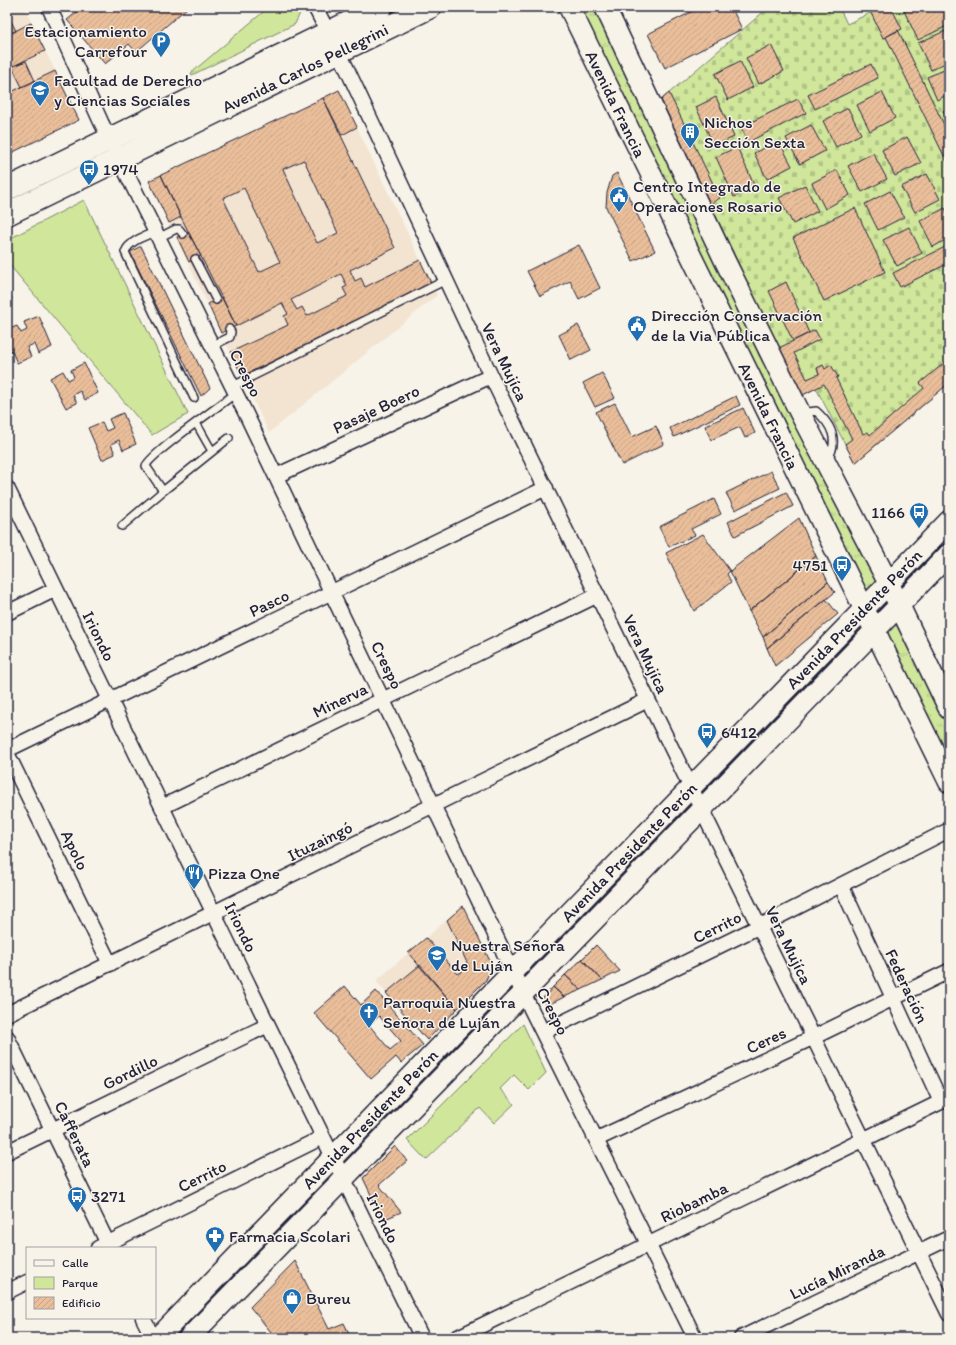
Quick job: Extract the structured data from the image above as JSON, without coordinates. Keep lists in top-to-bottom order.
{
  "streets": {
    "main road": ["Avenida Carlos Pellegrini", "Avenida Francia", "Avenida Presidente Perón"],
    "street": [
      "Vera Mujíca",
      "Crespo",
      "Pasaje Boero",
      "Pasco",
      "Iriondo",
      "Minerva",
      "Ituzaingó",
      "Apolo",
      "Cerrito",
      "Federación",
      "Ceres",
      "Gordillo",
      "Cafferata",
      "Riobamba",
      "Lucía Miranda"
    ]
  },
  "crossings": [
    ["Avenida Carlos Pellegrini", "Vera Mujíca"],
    ["Avenida Carlos Pellegrini", "Crespo"],
    ["Avenida Francia", "Avenida Presidente Perón"],
    ["Vera Mujíca", "Pasaje Boero"],
    ["Vera Mujíca", "Pasco"],
    ["Vera Mujíca", "Avenida Presidente Perón"],
    ["Vera Mujíca", "Minerva"],
    ["Vera Mujíca", "Ituzaingó"],
    ["Vera Mujíca", "Cerrito"],
    ["Vera Mujíca", "Ceres"],
    ["Vera Mujíca", "Riobamba"],
    ["Vera Mujíca", "Lucía Miranda"],
    ["Crespo", "Pasaje Boero"],
    ["Crespo", "Pasco"],
    ["Crespo", "Avenida Presidente Perón"],
    ["Crespo", "Minerva"],
    ["Crespo", "Ituzaingó"],
    ["Crespo", "Cerrito"],
    ["Crespo", "Ceres"],
    ["Crespo", "Riobamba"],
    ["Pasco", "Iriondo"],
    ["Pasco", "Apolo"],
    ["Avenida Presidente Perón", "Iriondo"],
    ["Iriondo", "Minerva"],
    ["Iriondo", "Ituzaingó"],
    ["Iriondo", "Cerrito"],
    ["Iriondo", "Gordillo"],
    ["Ituzaingó", "Apolo"],
    ["Cerrito", "Federación"],
    ["Cerrito", "Cafferata"],
    ["Federación", "Ceres"],
    ["Federación", "Riobamba"],
    ["Gordillo", "Cafferata"]
  ],
  "places": {
    "parking": ["Estacionamiento Carrefour"],
    "school or university": ["Facultad de Derecho y Ciencias Sociales", "Nuestra Señora de Luján"],
    "building": ["Nichos Sección Sexta"],
    "bus stop": [
      "1974",
      "1166",
      "4751",
      "6412",
      "3271"
    ],
    "public building": ["Centro Integrado de Operaciones Rosario", "Dirección Conservación de la Via Pública"],
    "restaurant": ["Pizza One"],
    "church": ["Parroquia Nuestra Señora de Luján"],
    "pharmacy": ["Farmacia Scolari"],
    "shop": ["Bureu"]
  },
  "legend": ["Calle", "Parque", "Edificio"]
}
